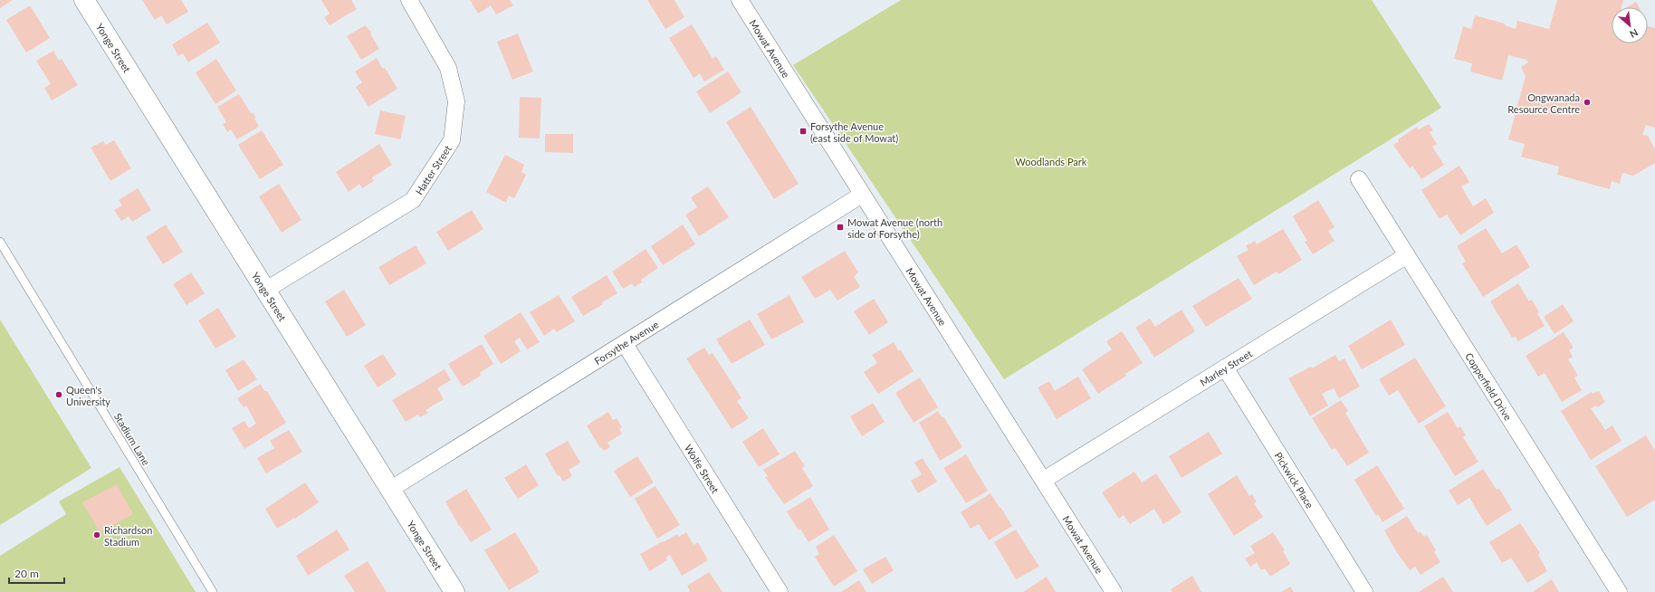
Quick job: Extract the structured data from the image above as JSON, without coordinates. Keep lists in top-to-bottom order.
{
  "streets": {
    "street": [
      "Yonge Street",
      "Mowat Avenue",
      "Hatter Street",
      "Forsythe Avenue",
      "Marley Street",
      "Copperfield Drive",
      "Wolfe Street",
      "Pickwick Place"
    ],
    "lane": ["Stadium Lane"]
  },
  "crossings": [
    ["Yonge Street", "Hatter Street"],
    ["Yonge Street", "Forsythe Avenue"],
    ["Mowat Avenue", "Forsythe Avenue"],
    ["Mowat Avenue", "Marley Street"],
    ["Forsythe Avenue", "Wolfe Street"],
    ["Marley Street", "Copperfield Drive"],
    ["Marley Street", "Pickwick Place"]
  ],
  "parks": ["Woodlands Park"],
  "places": {
    "other": ["Ongwanada Resource Centre", "Queen's University", "Richardson Stadium"],
    "transit": ["Forsythe Avenue (east side of Mowat)", "Mowat Avenue (north side of Forsythe)"]
  },
  "scale_bar": "20 m",
  "north": "bottom right"
}
